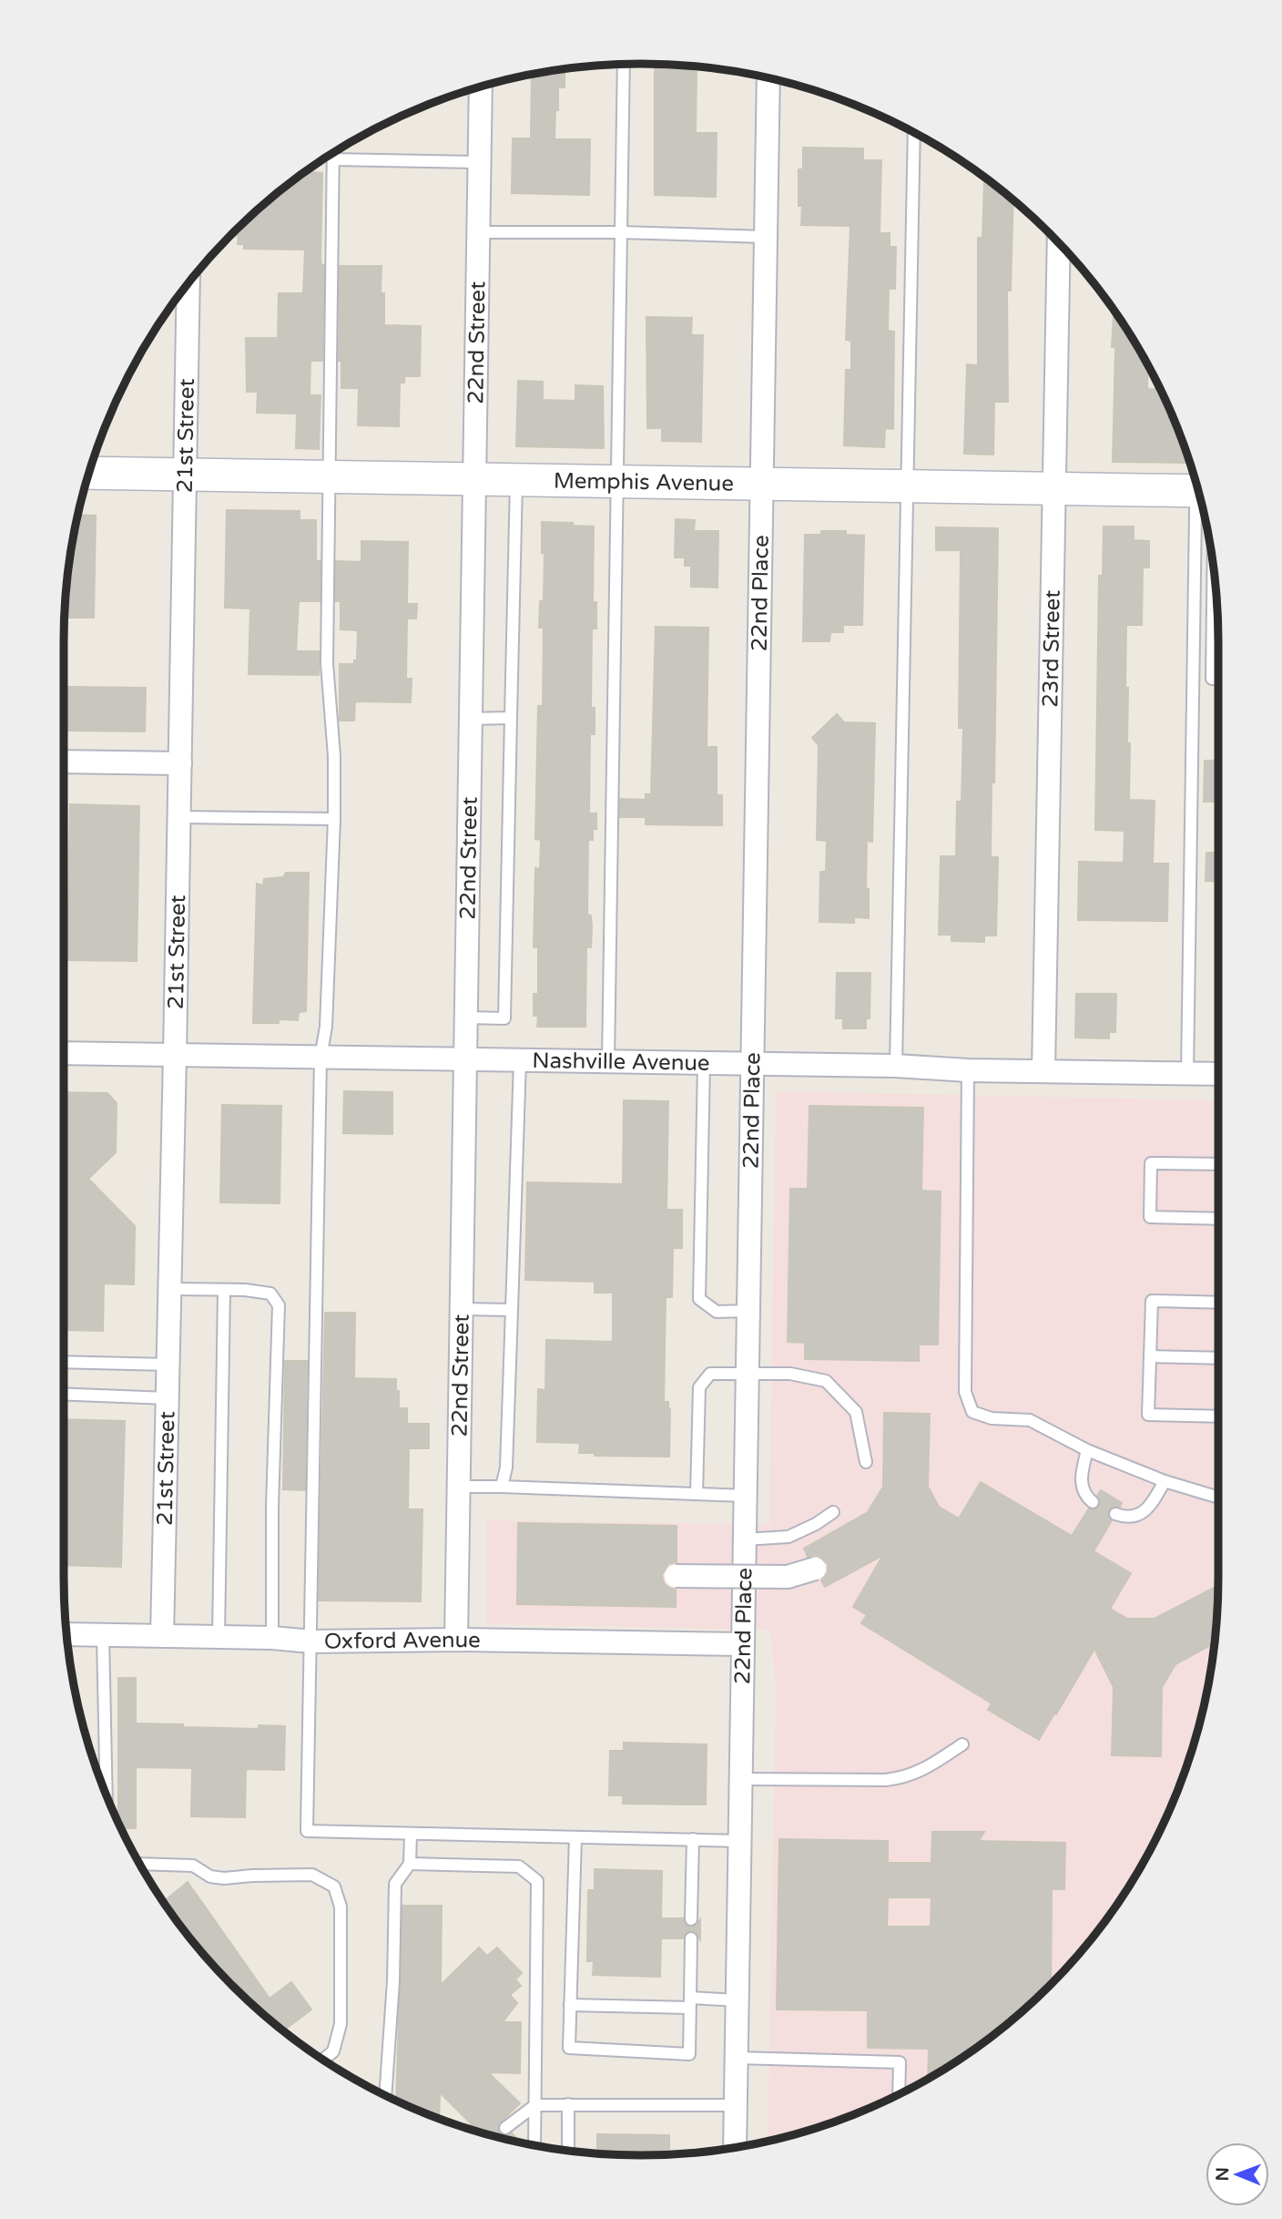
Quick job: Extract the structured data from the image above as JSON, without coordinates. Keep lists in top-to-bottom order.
{
  "streets": {
    "street": [
      "22nd Street",
      "21st Street",
      "Memphis Avenue",
      "22nd Place",
      "23rd Street",
      "Nashville Avenue",
      "Oxford Avenue"
    ]
  },
  "crossings": [
    ["22nd Street", "Memphis Avenue"],
    ["22nd Street", "Nashville Avenue"],
    ["22nd Street", "Oxford Avenue"],
    ["21st Street", "Memphis Avenue"],
    ["21st Street", "Nashville Avenue"],
    ["21st Street", "Oxford Avenue"],
    ["Memphis Avenue", "22nd Place"],
    ["Memphis Avenue", "23rd Street"],
    ["22nd Place", "Nashville Avenue"],
    ["22nd Place", "Oxford Avenue"],
    ["23rd Street", "Nashville Avenue"]
  ],
  "north": "left"
}
